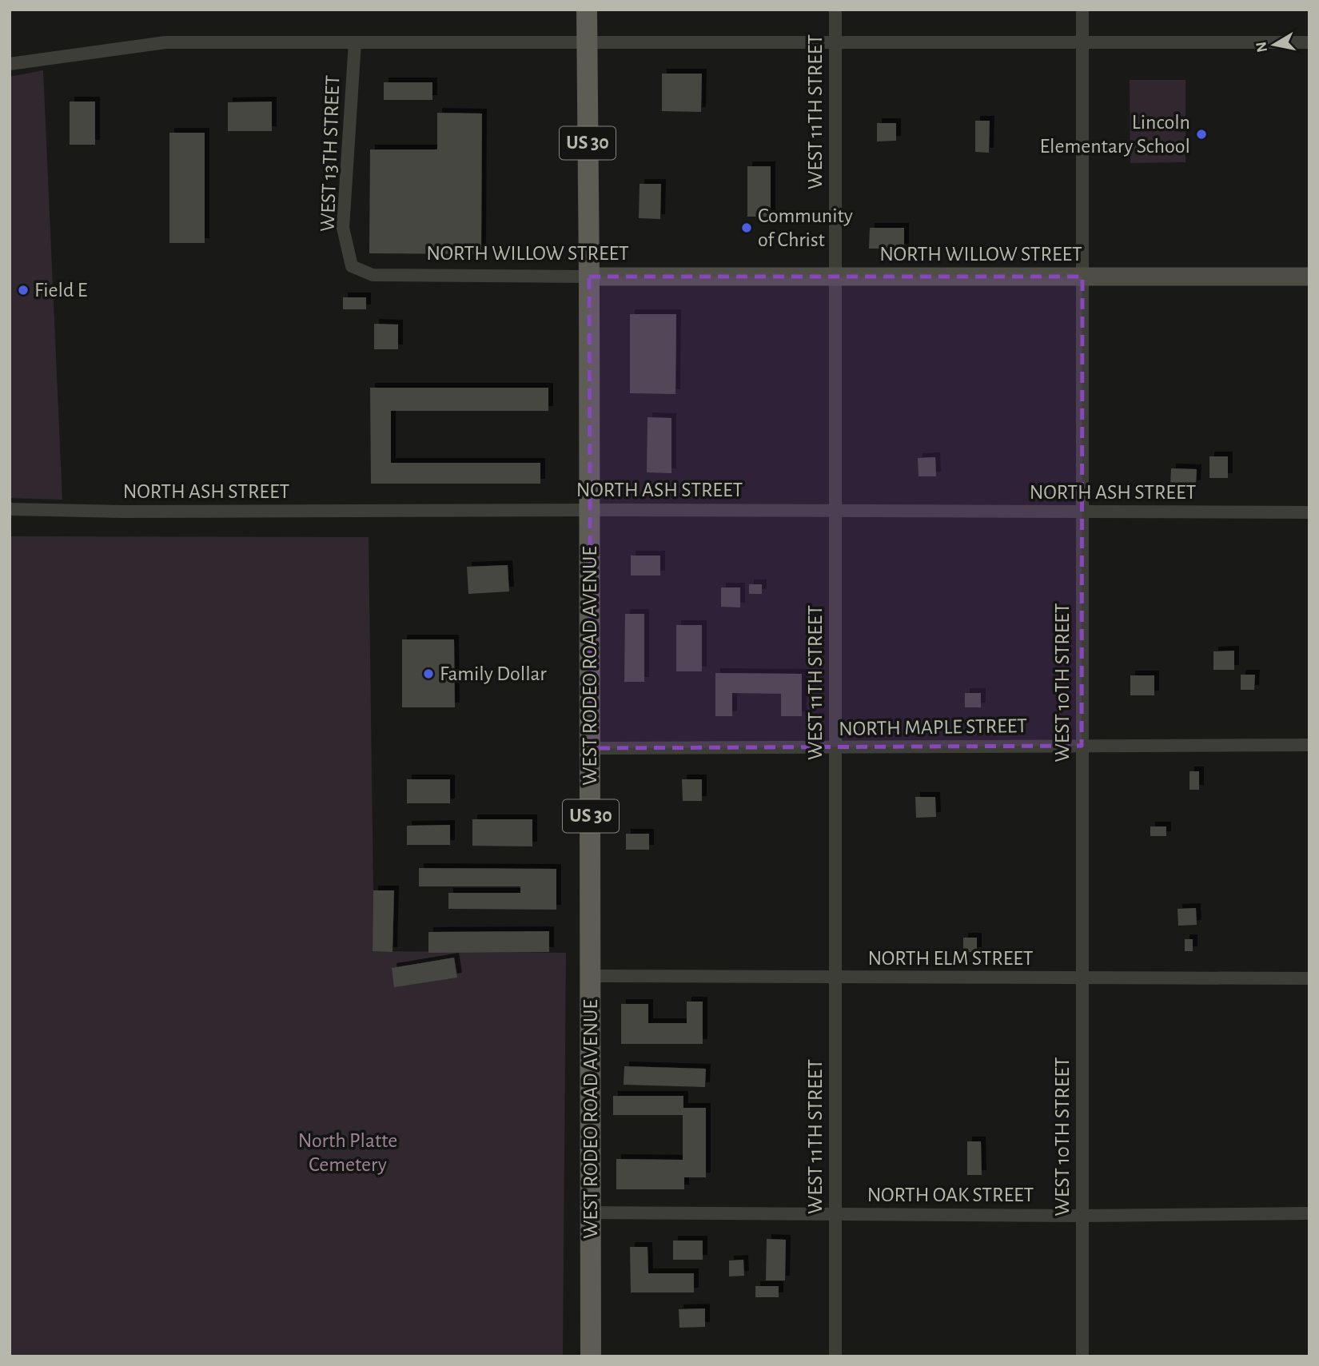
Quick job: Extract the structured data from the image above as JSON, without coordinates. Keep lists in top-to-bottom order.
{
  "streets": {
    "main road": ["US 30", "NORTH WILLOW STREET", "WEST RODEO ROAD AVENUE"],
    "street": [
      "WEST 11TH STREET",
      "WEST 13TH STREET",
      "NORTH ASH STREET",
      "WEST 10TH STREET",
      "NORTH MAPLE STREET",
      "NORTH ELM STREET",
      "NORTH OAK STREET"
    ]
  },
  "crossings": [
    ["WEST 11TH STREET", "NORTH WILLOW STREET"],
    ["WEST 11TH STREET", "NORTH ASH STREET"],
    ["WEST 11TH STREET", "NORTH MAPLE STREET"],
    ["WEST 11TH STREET", "NORTH ELM STREET"],
    ["WEST 11TH STREET", "NORTH OAK STREET"],
    ["WEST 13TH STREET", "NORTH WILLOW STREET"],
    ["NORTH WILLOW STREET", "WEST RODEO ROAD AVENUE"],
    ["NORTH WILLOW STREET", "WEST 10TH STREET"],
    ["NORTH ASH STREET", "WEST RODEO ROAD AVENUE"],
    ["NORTH ASH STREET", "WEST 10TH STREET"],
    ["WEST RODEO ROAD AVENUE", "NORTH MAPLE STREET"],
    ["WEST RODEO ROAD AVENUE", "NORTH ELM STREET"],
    ["WEST RODEO ROAD AVENUE", "NORTH OAK STREET"],
    ["WEST 10TH STREET", "NORTH MAPLE STREET"],
    ["WEST 10TH STREET", "NORTH ELM STREET"],
    ["WEST 10TH STREET", "NORTH OAK STREET"]
  ],
  "parks": ["North Platte Cemetery"],
  "places": [
    "Lincoln Elementary School",
    "Community of Christ",
    "Field E",
    "Family Dollar"
  ],
  "north": "left"
}
